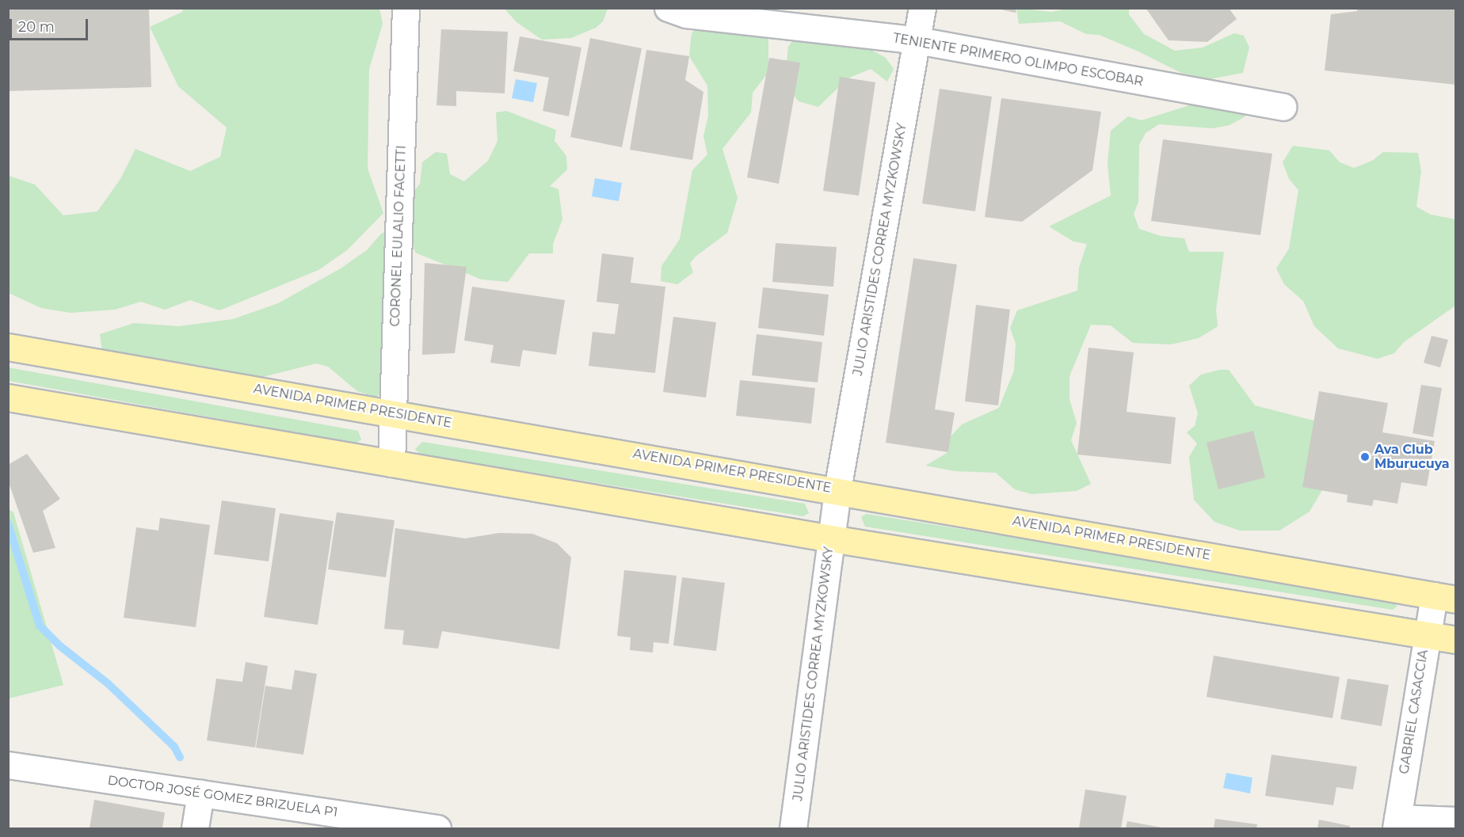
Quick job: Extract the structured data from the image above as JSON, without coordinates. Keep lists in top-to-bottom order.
{
  "streets": {
    "main road": ["AVENIDA PRIMER PRESIDENTE"],
    "street": [
      "TENIENTE PRIMERO OLIMPO ESCOBAR",
      "CORONEL EULALIO FACETTI",
      "JULIO ARISTIDES CORREA MYZKOWSKY",
      "GABRIEL CASACCIA",
      "DOCTOR JOSÉ GOMEZ BRIZUELA P1"
    ]
  },
  "crossings": [
    ["TENIENTE PRIMERO OLIMPO ESCOBAR", "JULIO ARISTIDES CORREA MYZKOWSKY"],
    ["CORONEL EULALIO FACETTI", "AVENIDA PRIMER PRESIDENTE"],
    ["JULIO ARISTIDES CORREA MYZKOWSKY", "AVENIDA PRIMER PRESIDENTE"],
    ["AVENIDA PRIMER PRESIDENTE", "GABRIEL CASACCIA"]
  ],
  "places": ["Ava Club Mburucuya"],
  "scale_bar": "20 m"
}
